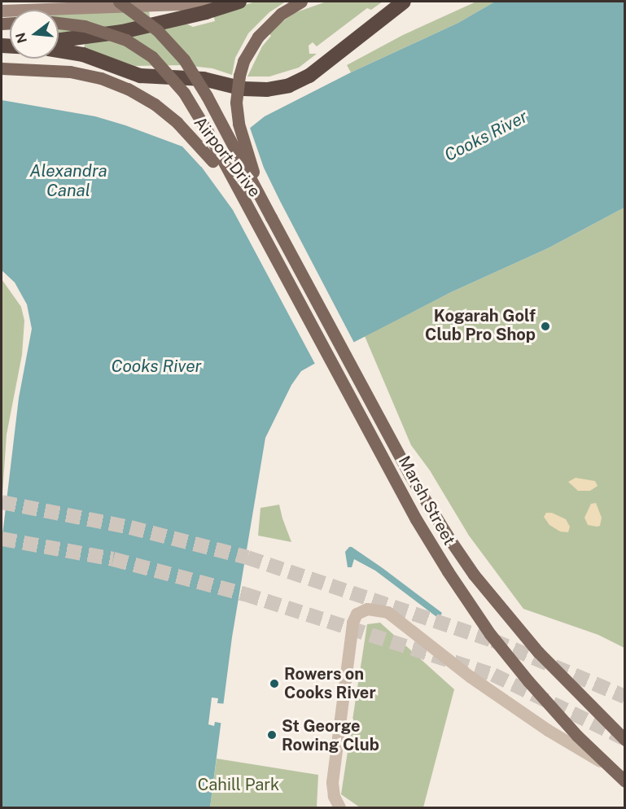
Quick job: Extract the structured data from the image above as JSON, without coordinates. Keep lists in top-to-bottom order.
{
  "streets": {
    "main road": ["Airport Drive", "Marsh Street"]
  },
  "crossings": [
    ["Airport Drive", "Marsh Street"]
  ],
  "water": ["Cooks River", "Alexandra Canal"],
  "parks": ["Cahill Park"],
  "places": ["Kogarah Golf Club Pro Shop", "Rowers on Cooks River", "St George Rowing Club"],
  "north": "left"
}
